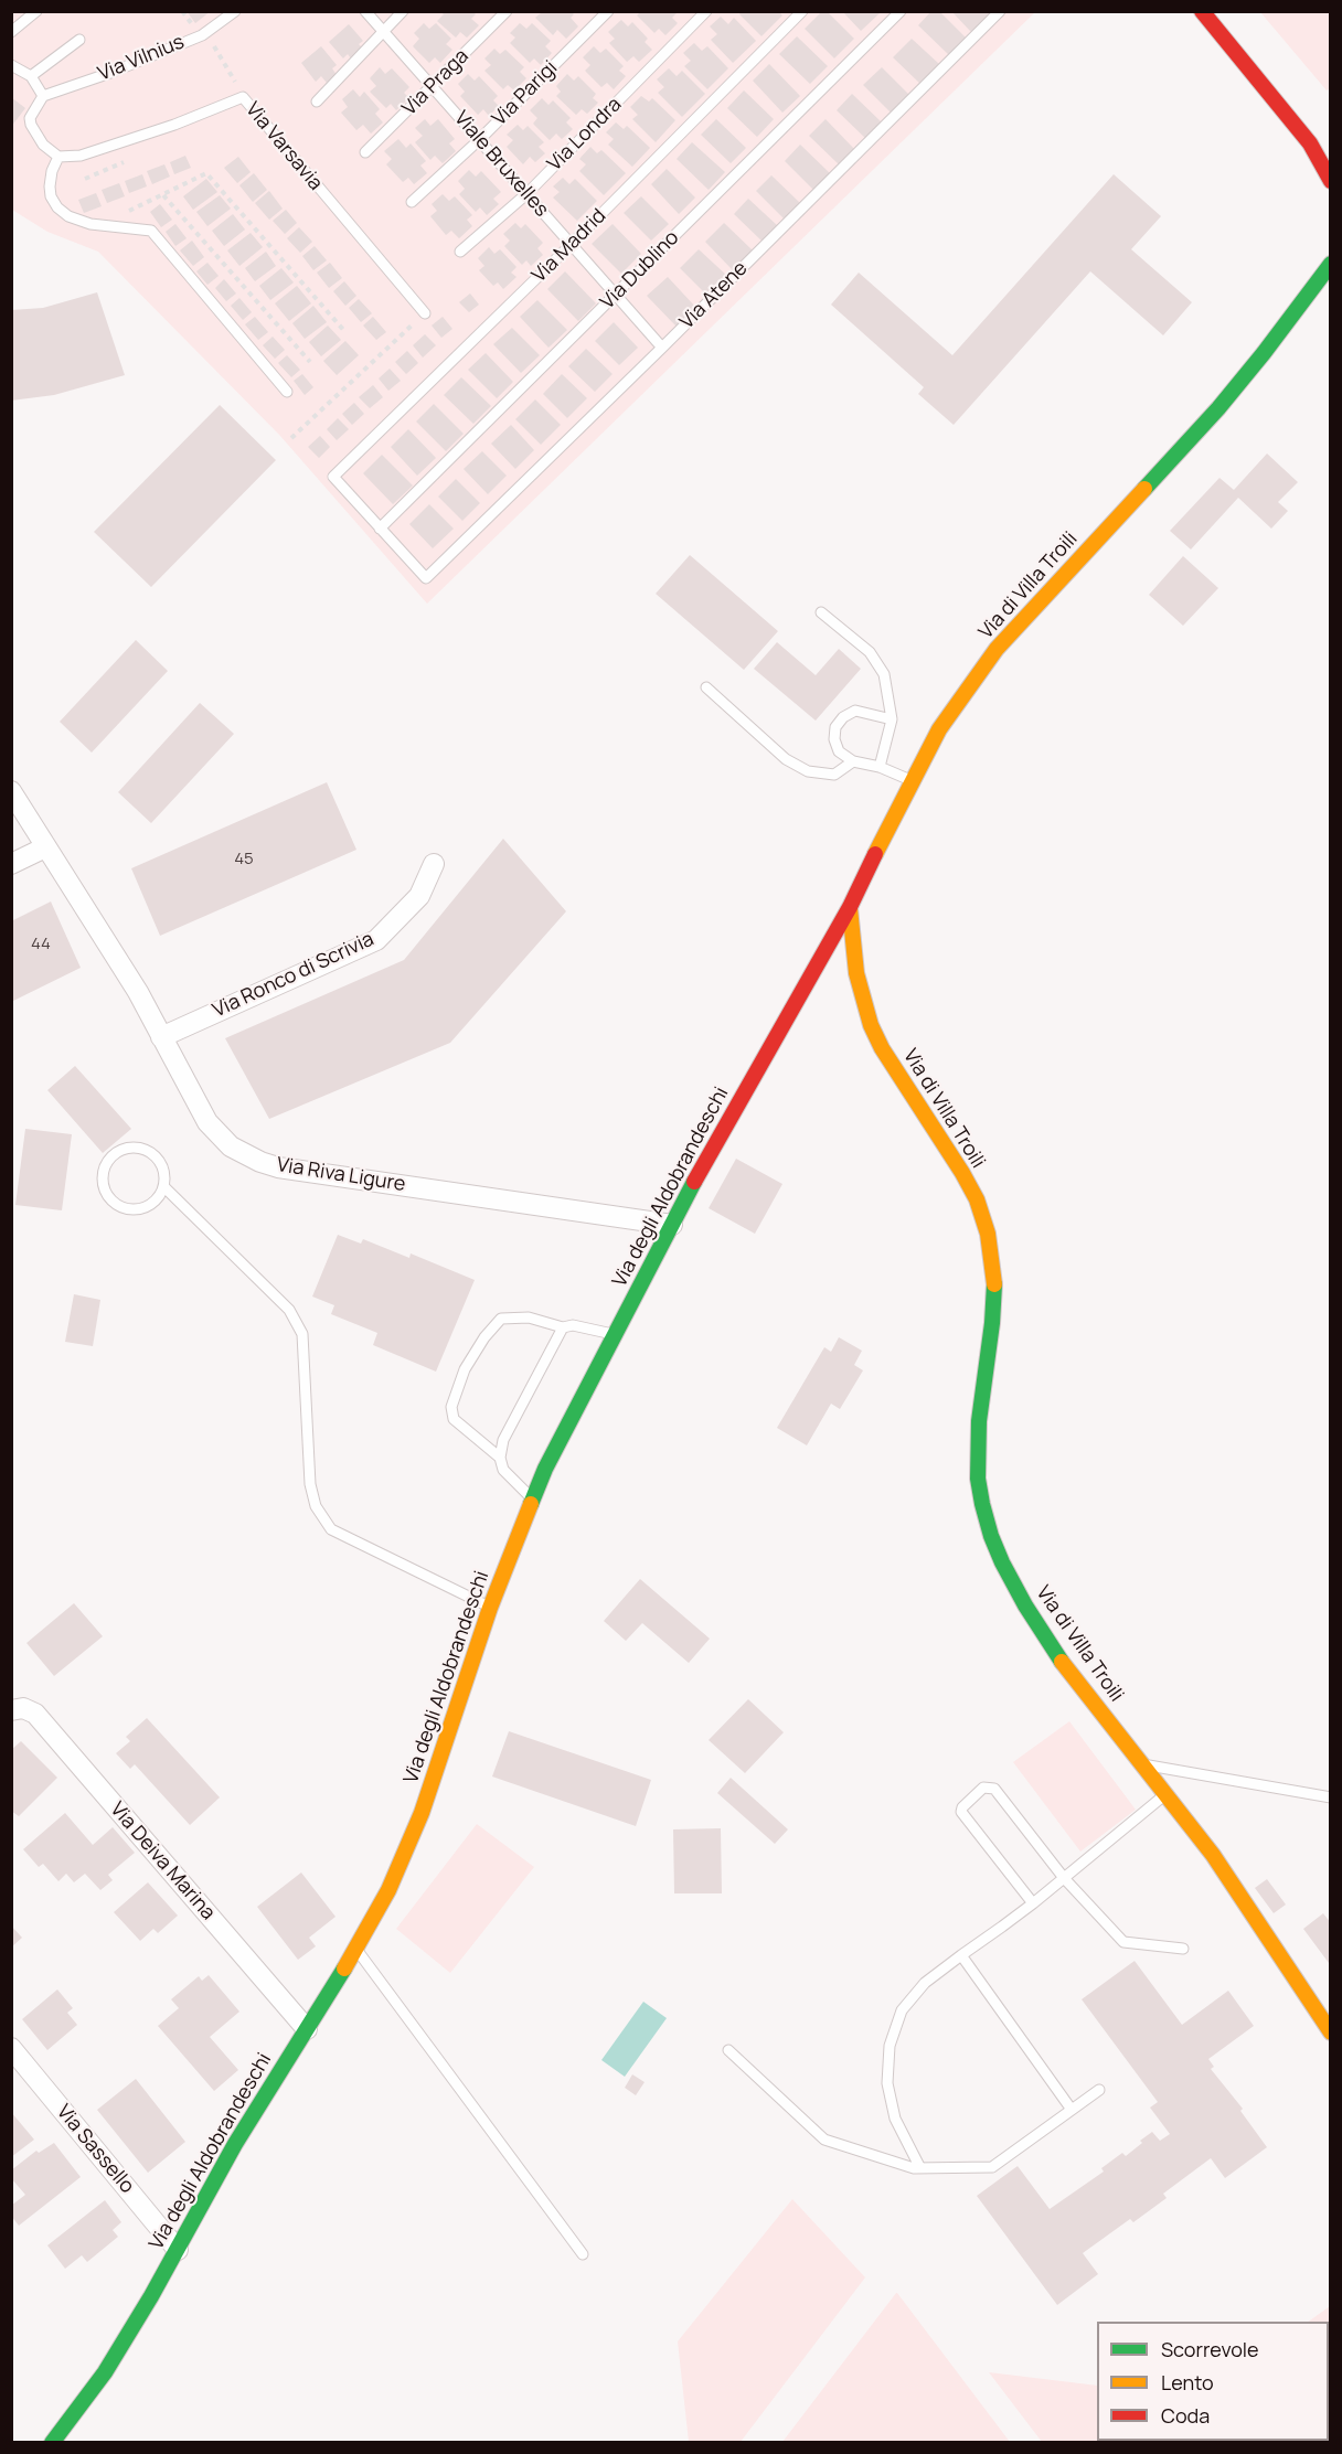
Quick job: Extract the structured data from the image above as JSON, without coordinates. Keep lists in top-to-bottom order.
{
  "streets": {
    "street": [
      "Via di Villa Troili",
      "Via Ronco di Scrivia",
      "Via Riva Ligure",
      "Via degli Aldobrandeschi",
      "Via Deiva Marina",
      "Via Sassello"
    ],
    "lane": [
      "Via Vilnius",
      "Via Praga",
      "Via Parigi",
      "Via Londra",
      "Via Varsavia",
      "Viale Bruxelles",
      "Via Madrid",
      "Via Dublino",
      "Via Atene"
    ]
  },
  "crossings": [
    ["Via Praga", "Viale Bruxelles"],
    ["Via Parigi", "Viale Bruxelles"],
    ["Via Londra", "Viale Bruxelles"],
    ["Viale Bruxelles", "Via Madrid"],
    ["Viale Bruxelles", "Via Dublino"],
    ["Viale Bruxelles", "Via Atene"],
    ["Via Madrid", "Via Dublino"],
    ["Via Madrid", "Via Atene"],
    ["Via Dublino", "Via Atene"],
    ["Via di Villa Troili", "Via degli Aldobrandeschi"],
    ["Via Ronco di Scrivia", "Via Riva Ligure"],
    ["Via Riva Ligure", "Via degli Aldobrandeschi"],
    ["Via degli Aldobrandeschi", "Via Deiva Marina"],
    ["Via degli Aldobrandeschi", "Via Sassello"]
  ],
  "house_numbers": ["45", "44"],
  "legend": ["Scorrevole", "Lento", "Coda"]
}
